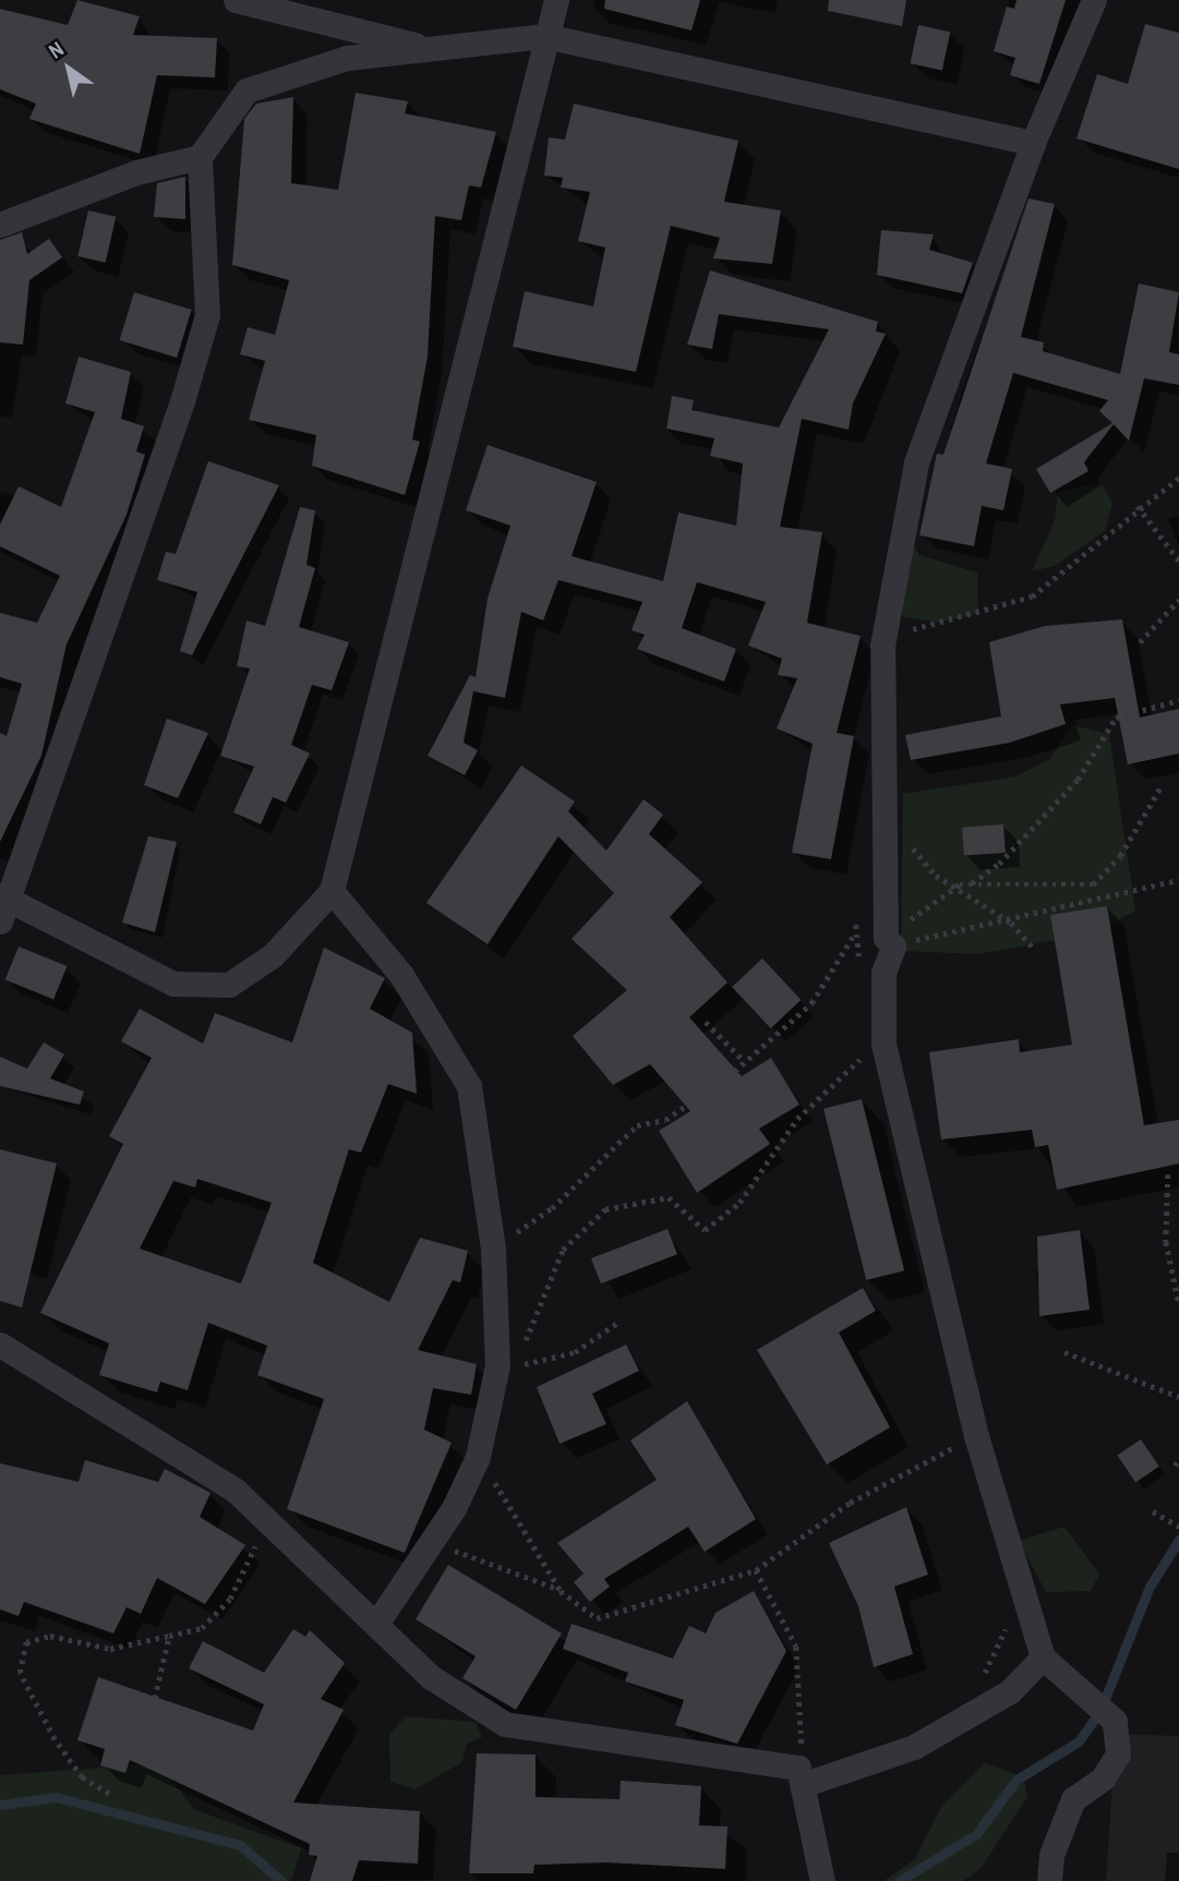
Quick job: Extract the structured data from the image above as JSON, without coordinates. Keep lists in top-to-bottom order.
{
  "north": "top left"
}
